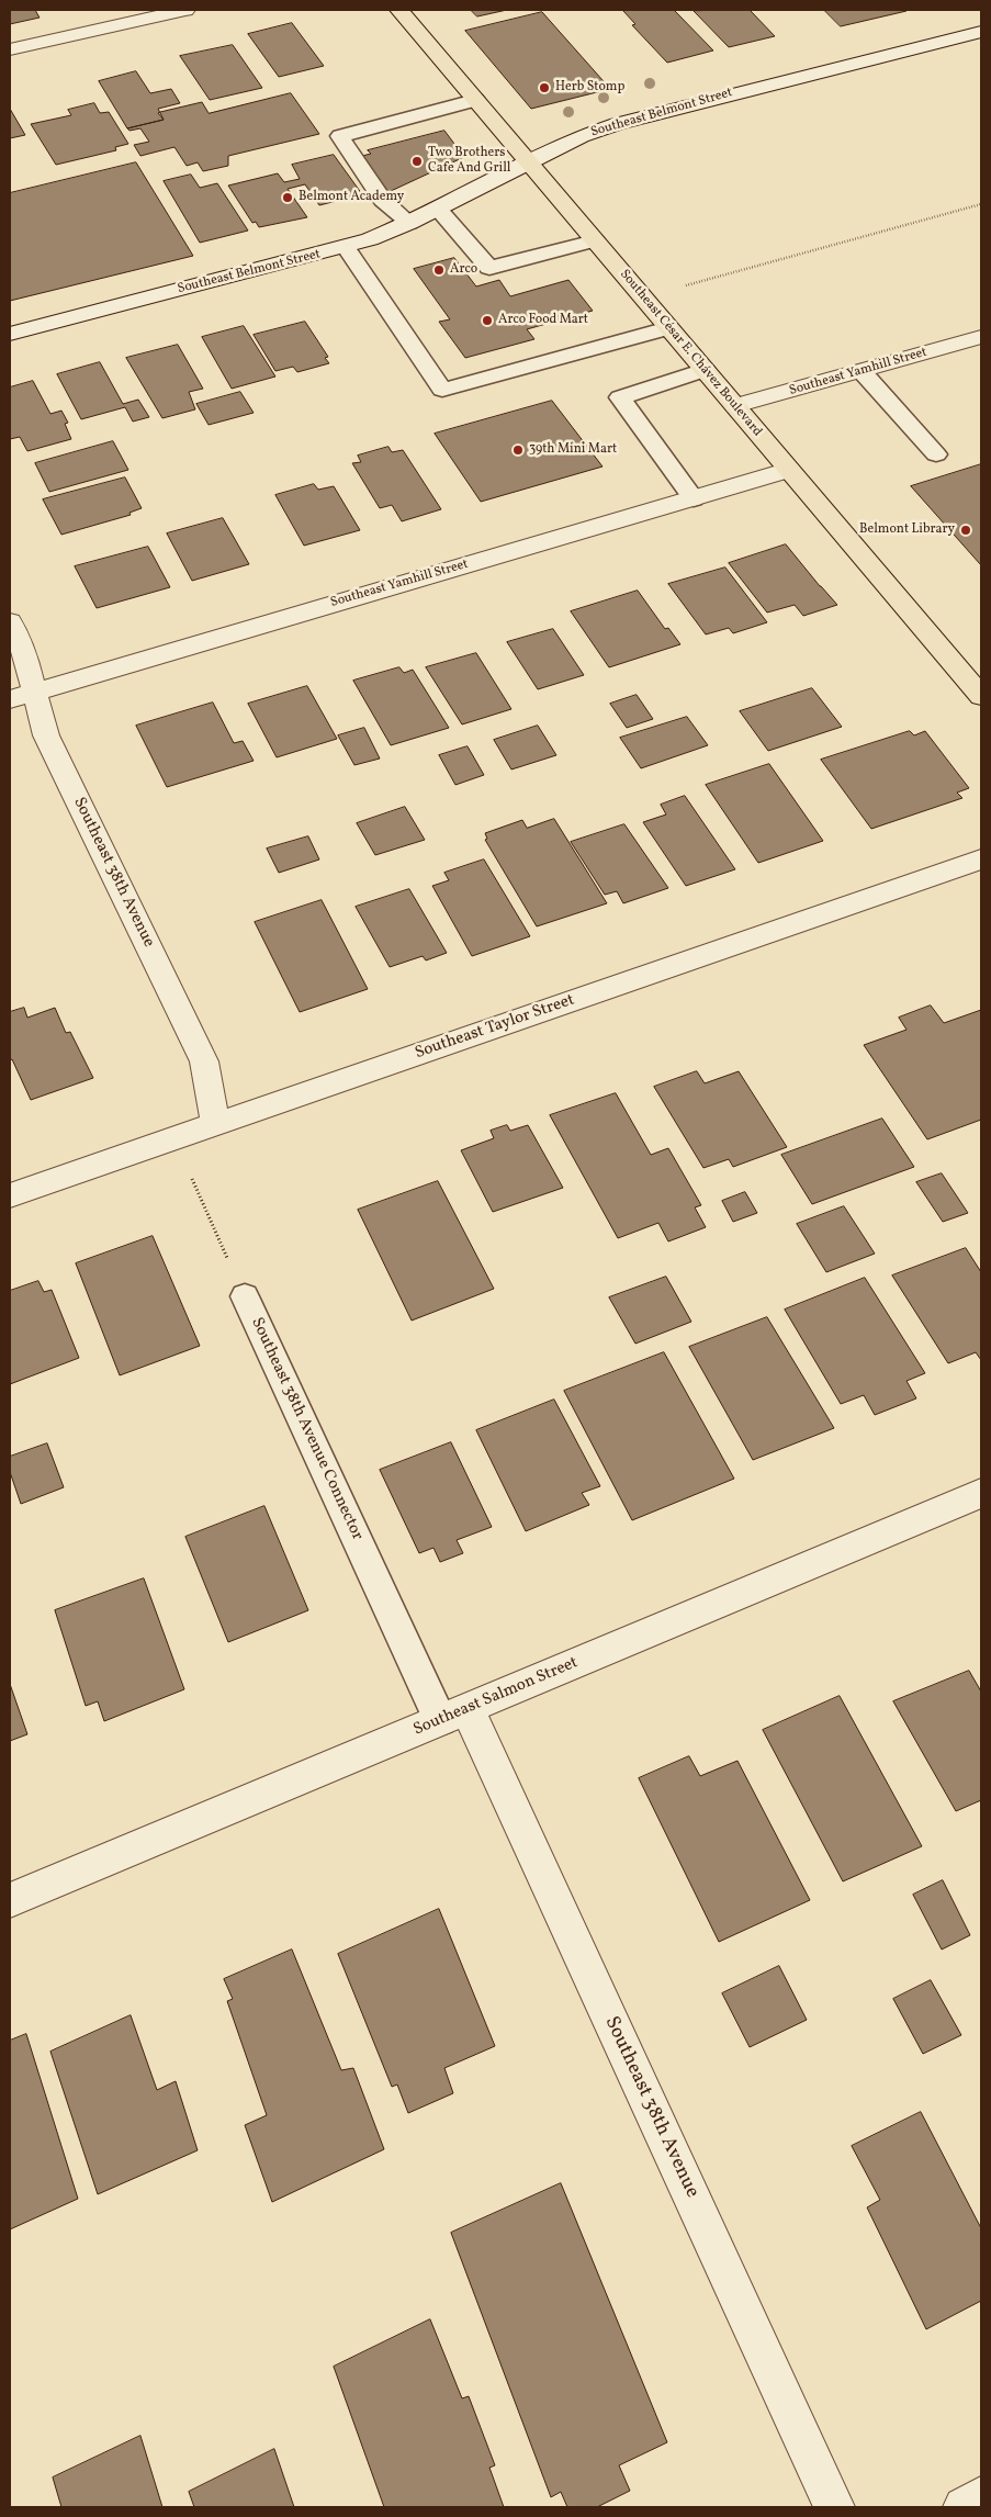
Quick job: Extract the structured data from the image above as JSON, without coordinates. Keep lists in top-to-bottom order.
{
  "streets": {
    "main road": ["Southeast César E. Chávez Boulevard"],
    "street": [
      "Southeast Belmont Street",
      "Southeast Yamhill Street",
      "Southeast 38th Avenue",
      "Southeast Taylor Street",
      "Southeast Salmon Street"
    ],
    "lane": ["Southeast 38th Avenue Connector"]
  },
  "crossings": [
    ["Southeast Belmont Street", "Southeast César E. Chávez Boulevard"],
    ["Southeast César E. Chávez Boulevard", "Southeast Yamhill Street"],
    ["Southeast Yamhill Street", "Southeast 38th Avenue"],
    ["Southeast 38th Avenue", "Southeast Taylor Street"],
    ["Southeast 38th Avenue", "Southeast 38th Avenue Connector"],
    ["Southeast 38th Avenue", "Southeast Salmon Street"],
    ["Southeast Taylor Street", "Southeast 38th Avenue Connector"],
    ["Southeast 38th Avenue Connector", "Southeast Salmon Street"]
  ],
  "places": [
    "Herb Stomp",
    "Two Brothers Cafe And Grill",
    "Belmont Academy",
    "Arco",
    "Arco Food Mart",
    "39th Mini Mart",
    "Belmont Library"
  ]
}
